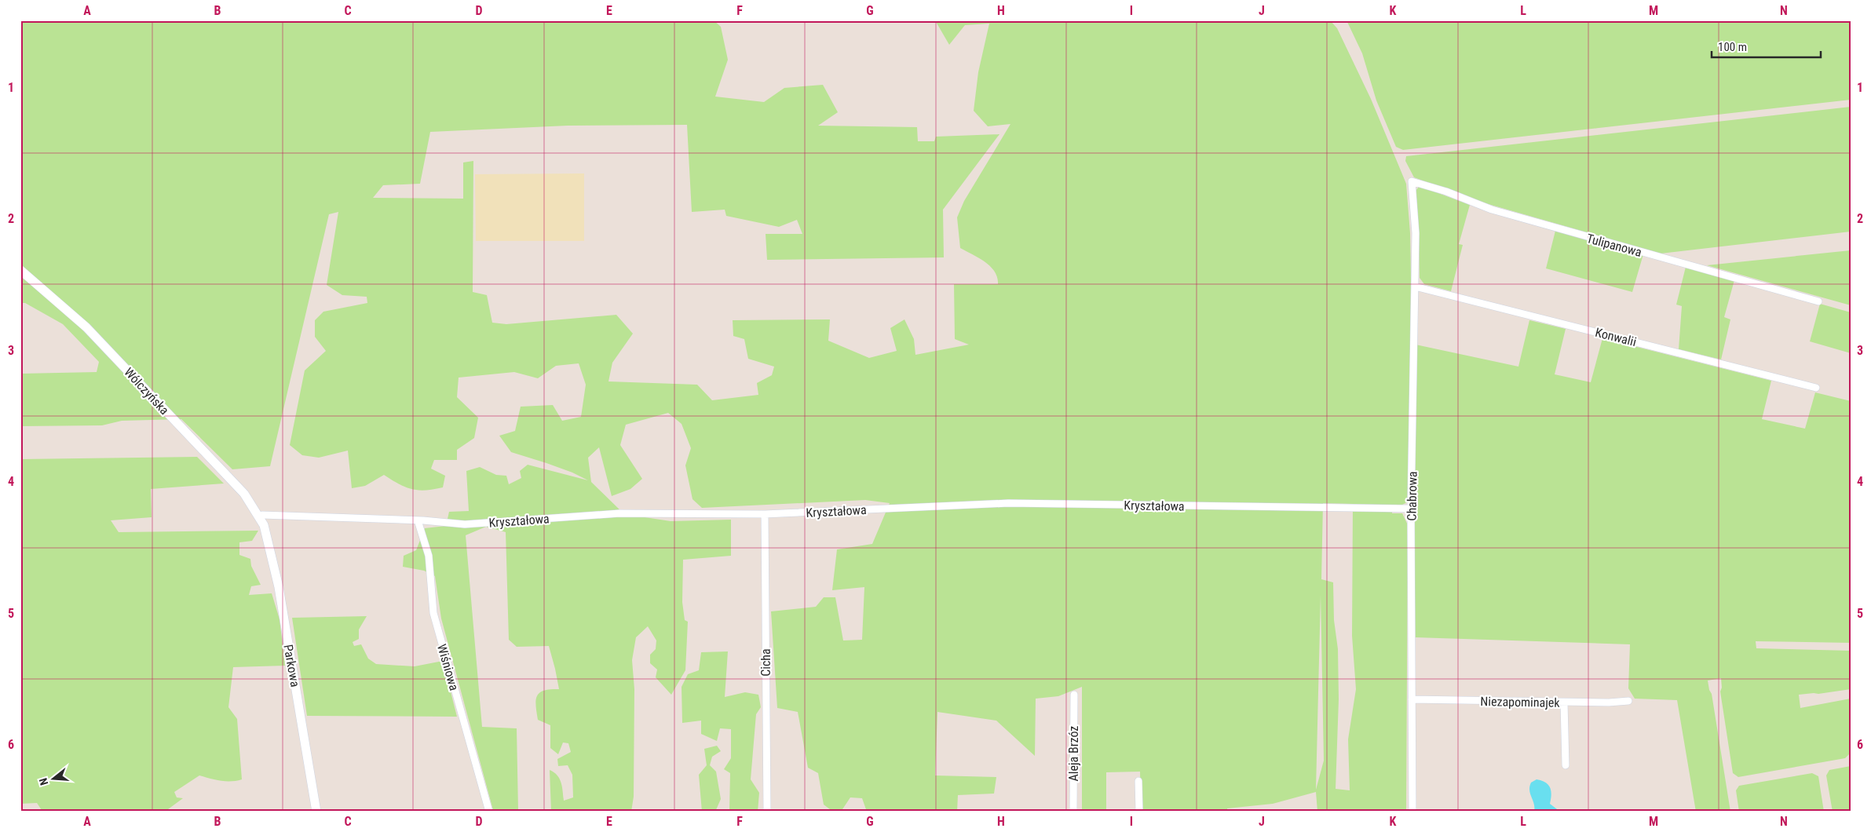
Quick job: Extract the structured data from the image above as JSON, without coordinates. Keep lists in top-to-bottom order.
{
  "streets": {
    "street": [
      "Tulipanowa",
      "Konwalii",
      "Wólczyńska",
      "Chabrowa",
      "Kryształowa",
      "Cicha",
      "Parkowa",
      "Wiśniowa",
      "Niezapominajek",
      "Aleja Brzóz"
    ]
  },
  "crossings": [
    ["Tulipanowa", "Chabrowa"],
    ["Konwalii", "Chabrowa"],
    ["Wólczyńska", "Kryształowa"],
    ["Wólczyńska", "Parkowa"],
    ["Chabrowa", "Kryształowa"],
    ["Chabrowa", "Niezapominajek"],
    ["Kryształowa", "Cicha"],
    ["Kryształowa", "Parkowa"],
    ["Kryształowa", "Wiśniowa"]
  ],
  "scale_bar": "100 m",
  "north": "left",
  "grid": {
    "columns": [
      "A",
      "B",
      "C",
      "D",
      "E",
      "F",
      "G",
      "H",
      "I",
      "J",
      "K",
      "L",
      "M",
      "N"
    ],
    "rows": [
      "1",
      "2",
      "3",
      "4",
      "5",
      "6"
    ]
  }
}
